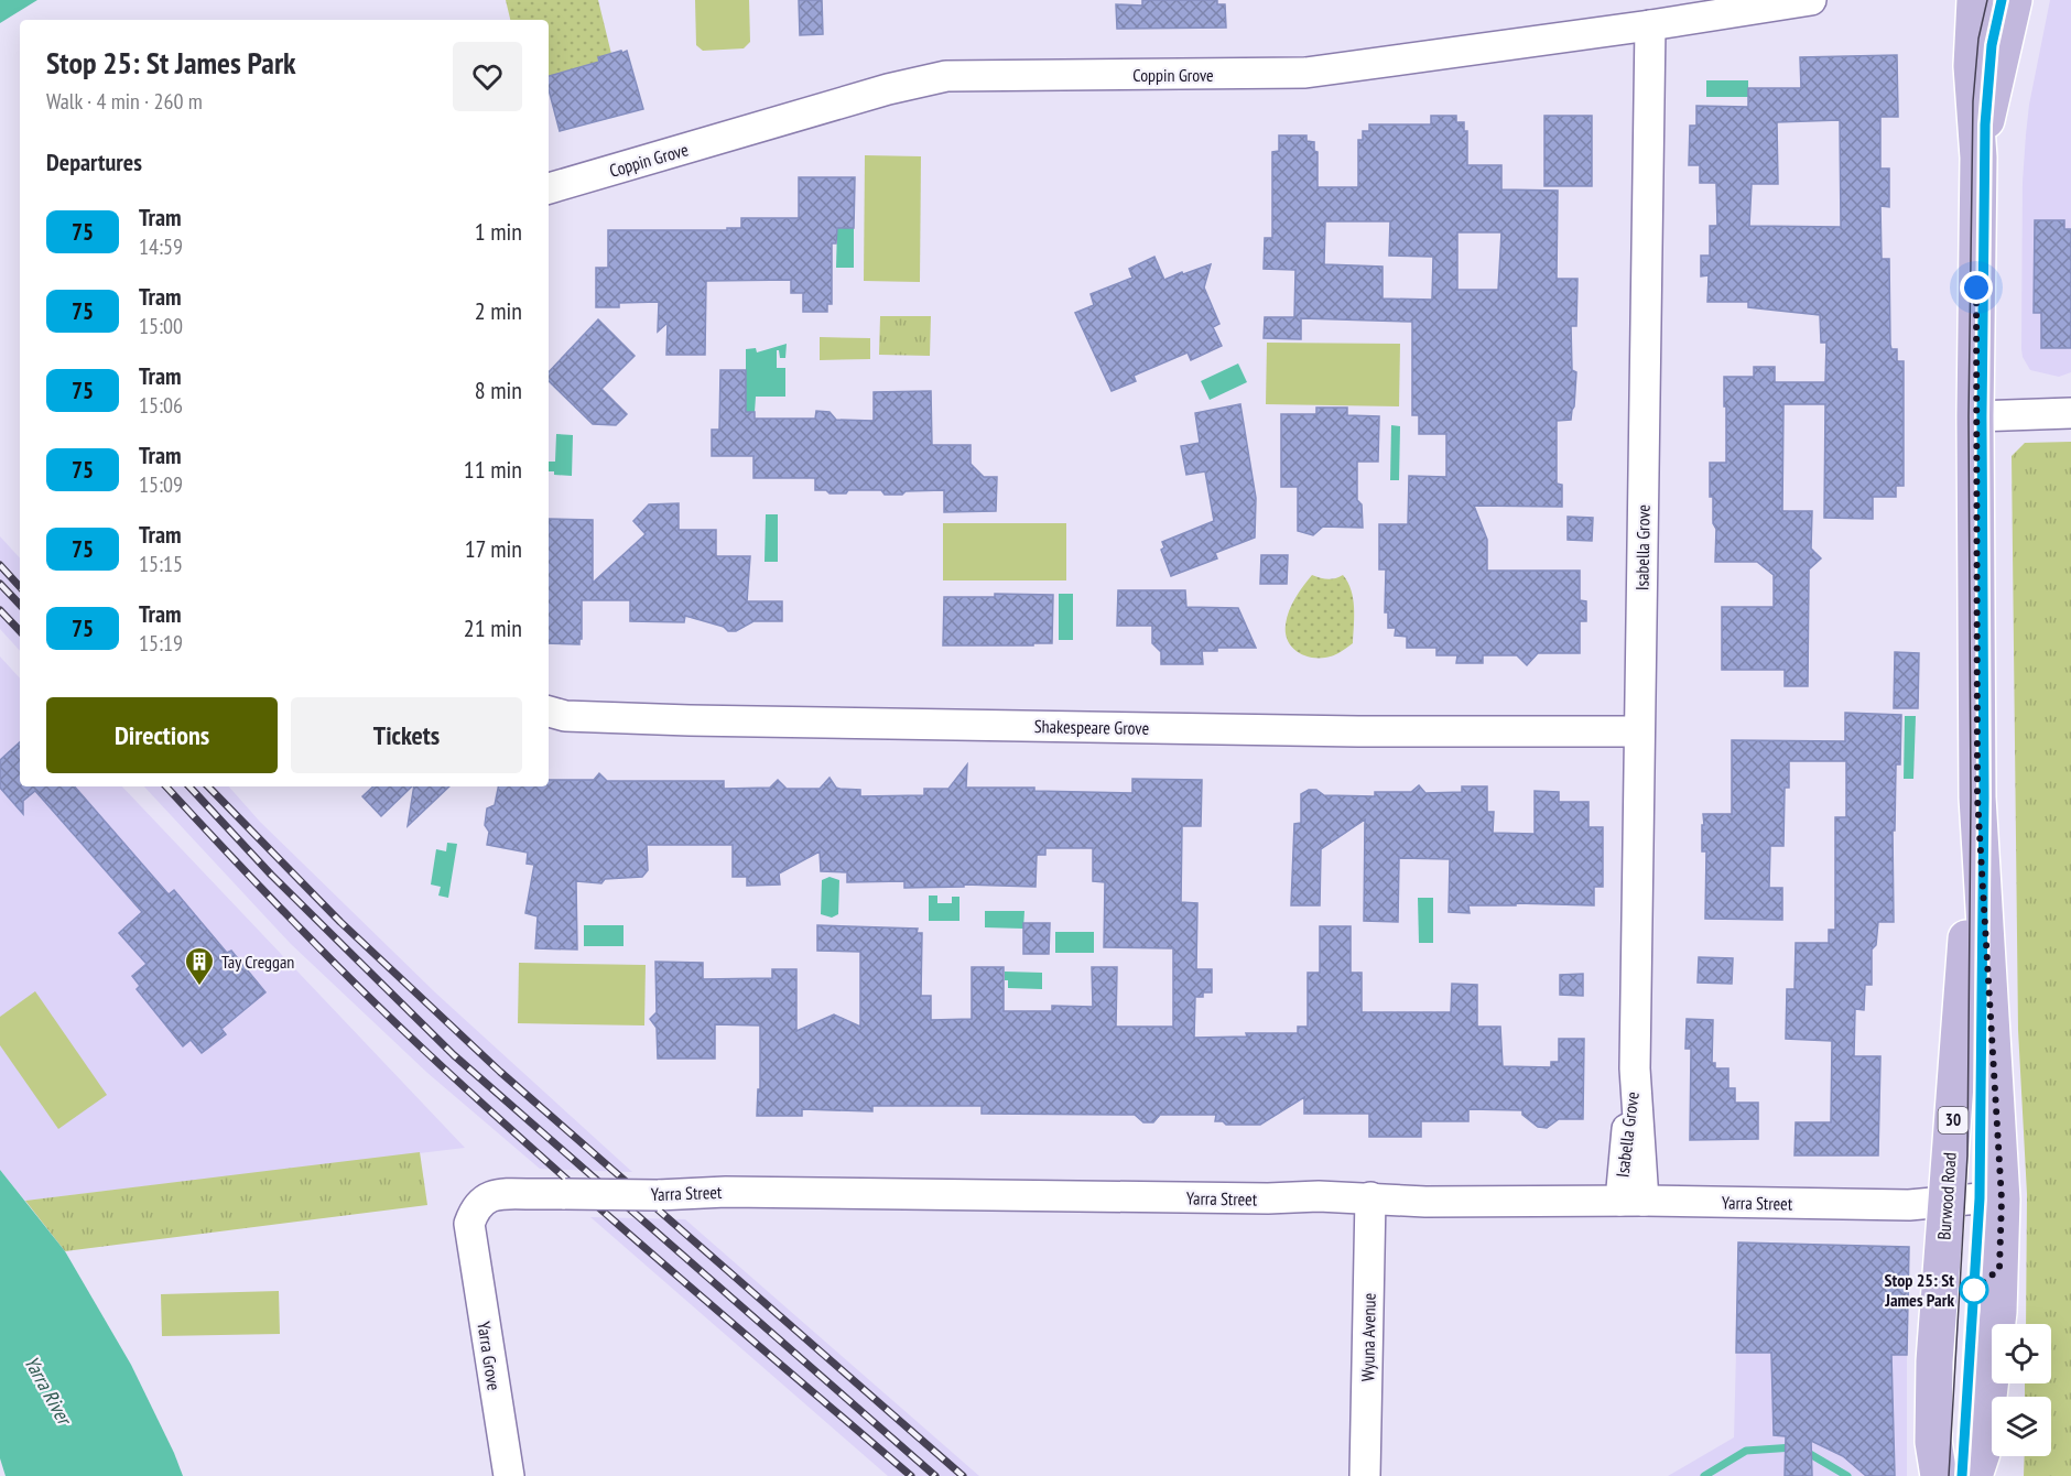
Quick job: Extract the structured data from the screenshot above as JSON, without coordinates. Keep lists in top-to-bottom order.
{
  "streets": {
    "main road": ["30", "Burwood Road"],
    "street": [
      "Coppin Grove",
      "Isabella Grove",
      "Shakespeare Grove",
      "Yarra Street",
      "Wyuna Avenue",
      "Yarra Grove"
    ]
  },
  "crossings": [
    ["Coppin Grove", "Isabella Grove"],
    ["Isabella Grove", "Shakespeare Grove"],
    ["Isabella Grove", "Yarra Street"],
    ["Yarra Street", "Burwood Road"],
    ["Yarra Street", "Wyuna Avenue"],
    ["Yarra Street", "Yarra Grove"]
  ],
  "water": ["Yarra River"],
  "places": {
    "building": ["Tay Creggan"],
    "other": ["Stop 25: St James Park"]
  },
  "lines": ["tram line 75"],
  "page": {
    "heading": [
      ["Stop 25: St James Park", "Walk · 4 min · 260 m"],
      "Departures"
    ],
    "list": [
      {
        "mark": "75",
        "name": "Tram",
        "note": "14:59",
        "value": "1 min"
      },
      {
        "mark": "75",
        "name": "Tram",
        "note": "15:00",
        "value": "2 min"
      },
      {
        "mark": "75",
        "name": "Tram",
        "note": "15:06",
        "value": "8 min"
      },
      {
        "mark": "75",
        "name": "Tram",
        "note": "15:09",
        "value": "11 min"
      },
      {
        "mark": "75",
        "name": "Tram",
        "note": "15:15",
        "value": "17 min"
      },
      {
        "mark": "75",
        "name": "Tram",
        "note": "15:19",
        "value": "21 min"
      }
    ],
    "buttons": ["Directions", "Tickets"]
  }
}
